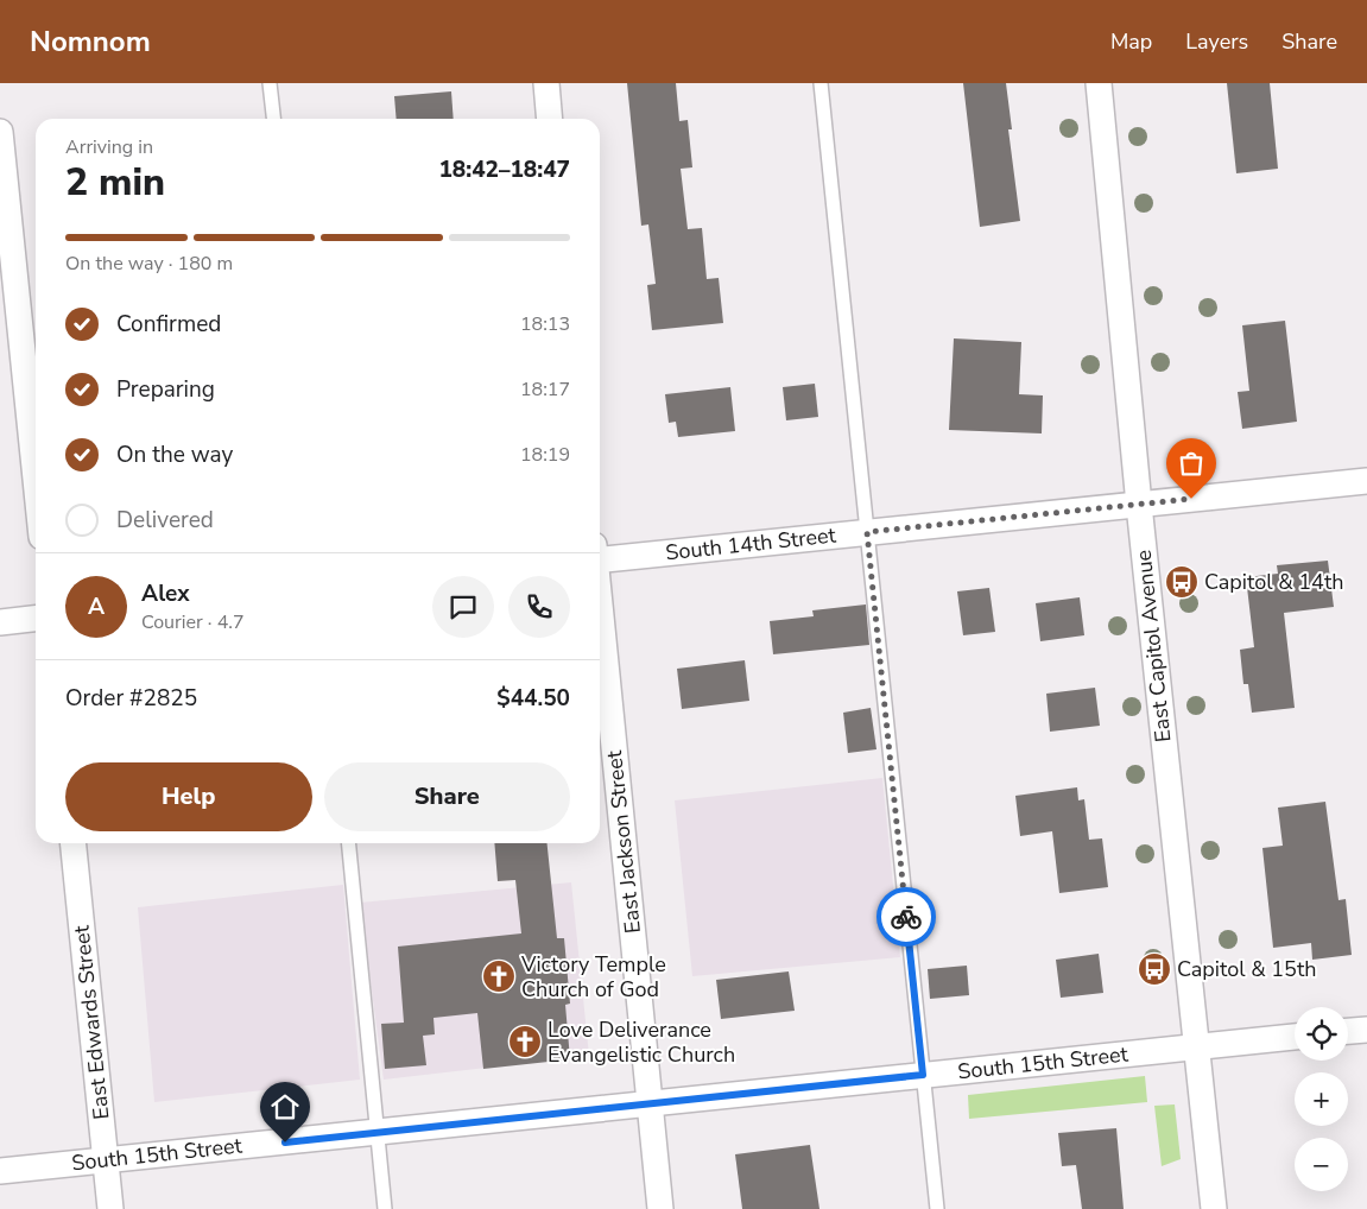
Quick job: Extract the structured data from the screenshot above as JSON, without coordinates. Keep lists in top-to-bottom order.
{
  "streets": {
    "street": [
      "South 14th Street",
      "East Capitol Avenue",
      "East Jackson Street",
      "East Edwards Street",
      "South 15th Street"
    ]
  },
  "crossings": [
    ["South 14th Street", "East Capitol Avenue"],
    ["East Capitol Avenue", "South 15th Street"],
    ["East Jackson Street", "South 15th Street"],
    ["East Edwards Street", "South 15th Street"]
  ],
  "places": {
    "bus stop": ["Capitol & 14th", "Capitol & 15th"],
    "church": ["Victory Temple Church of God", "Love Deliverance Evangelistic Church"]
  },
  "page": {
    "header": "Nomnom",
    "nav": ["Map", "Layers", "Share"],
    "heading": ["2 min", "Arriving in", "18:42–18:47"],
    "panel": [
      "Alex",
      "Courier · 4.7",
      "Order #2825",
      "$44.50"
    ],
    "bar": "On the way · 180 m",
    "list": [
      ["Confirmed", "18:13"],
      ["Preparing", "18:17"],
      ["On the way", "18:19"],
      "Delivered"
    ],
    "round": "A",
    "buttons": ["Help", "Share"],
    "map_buttons": ["+", "−"]
  }
}
